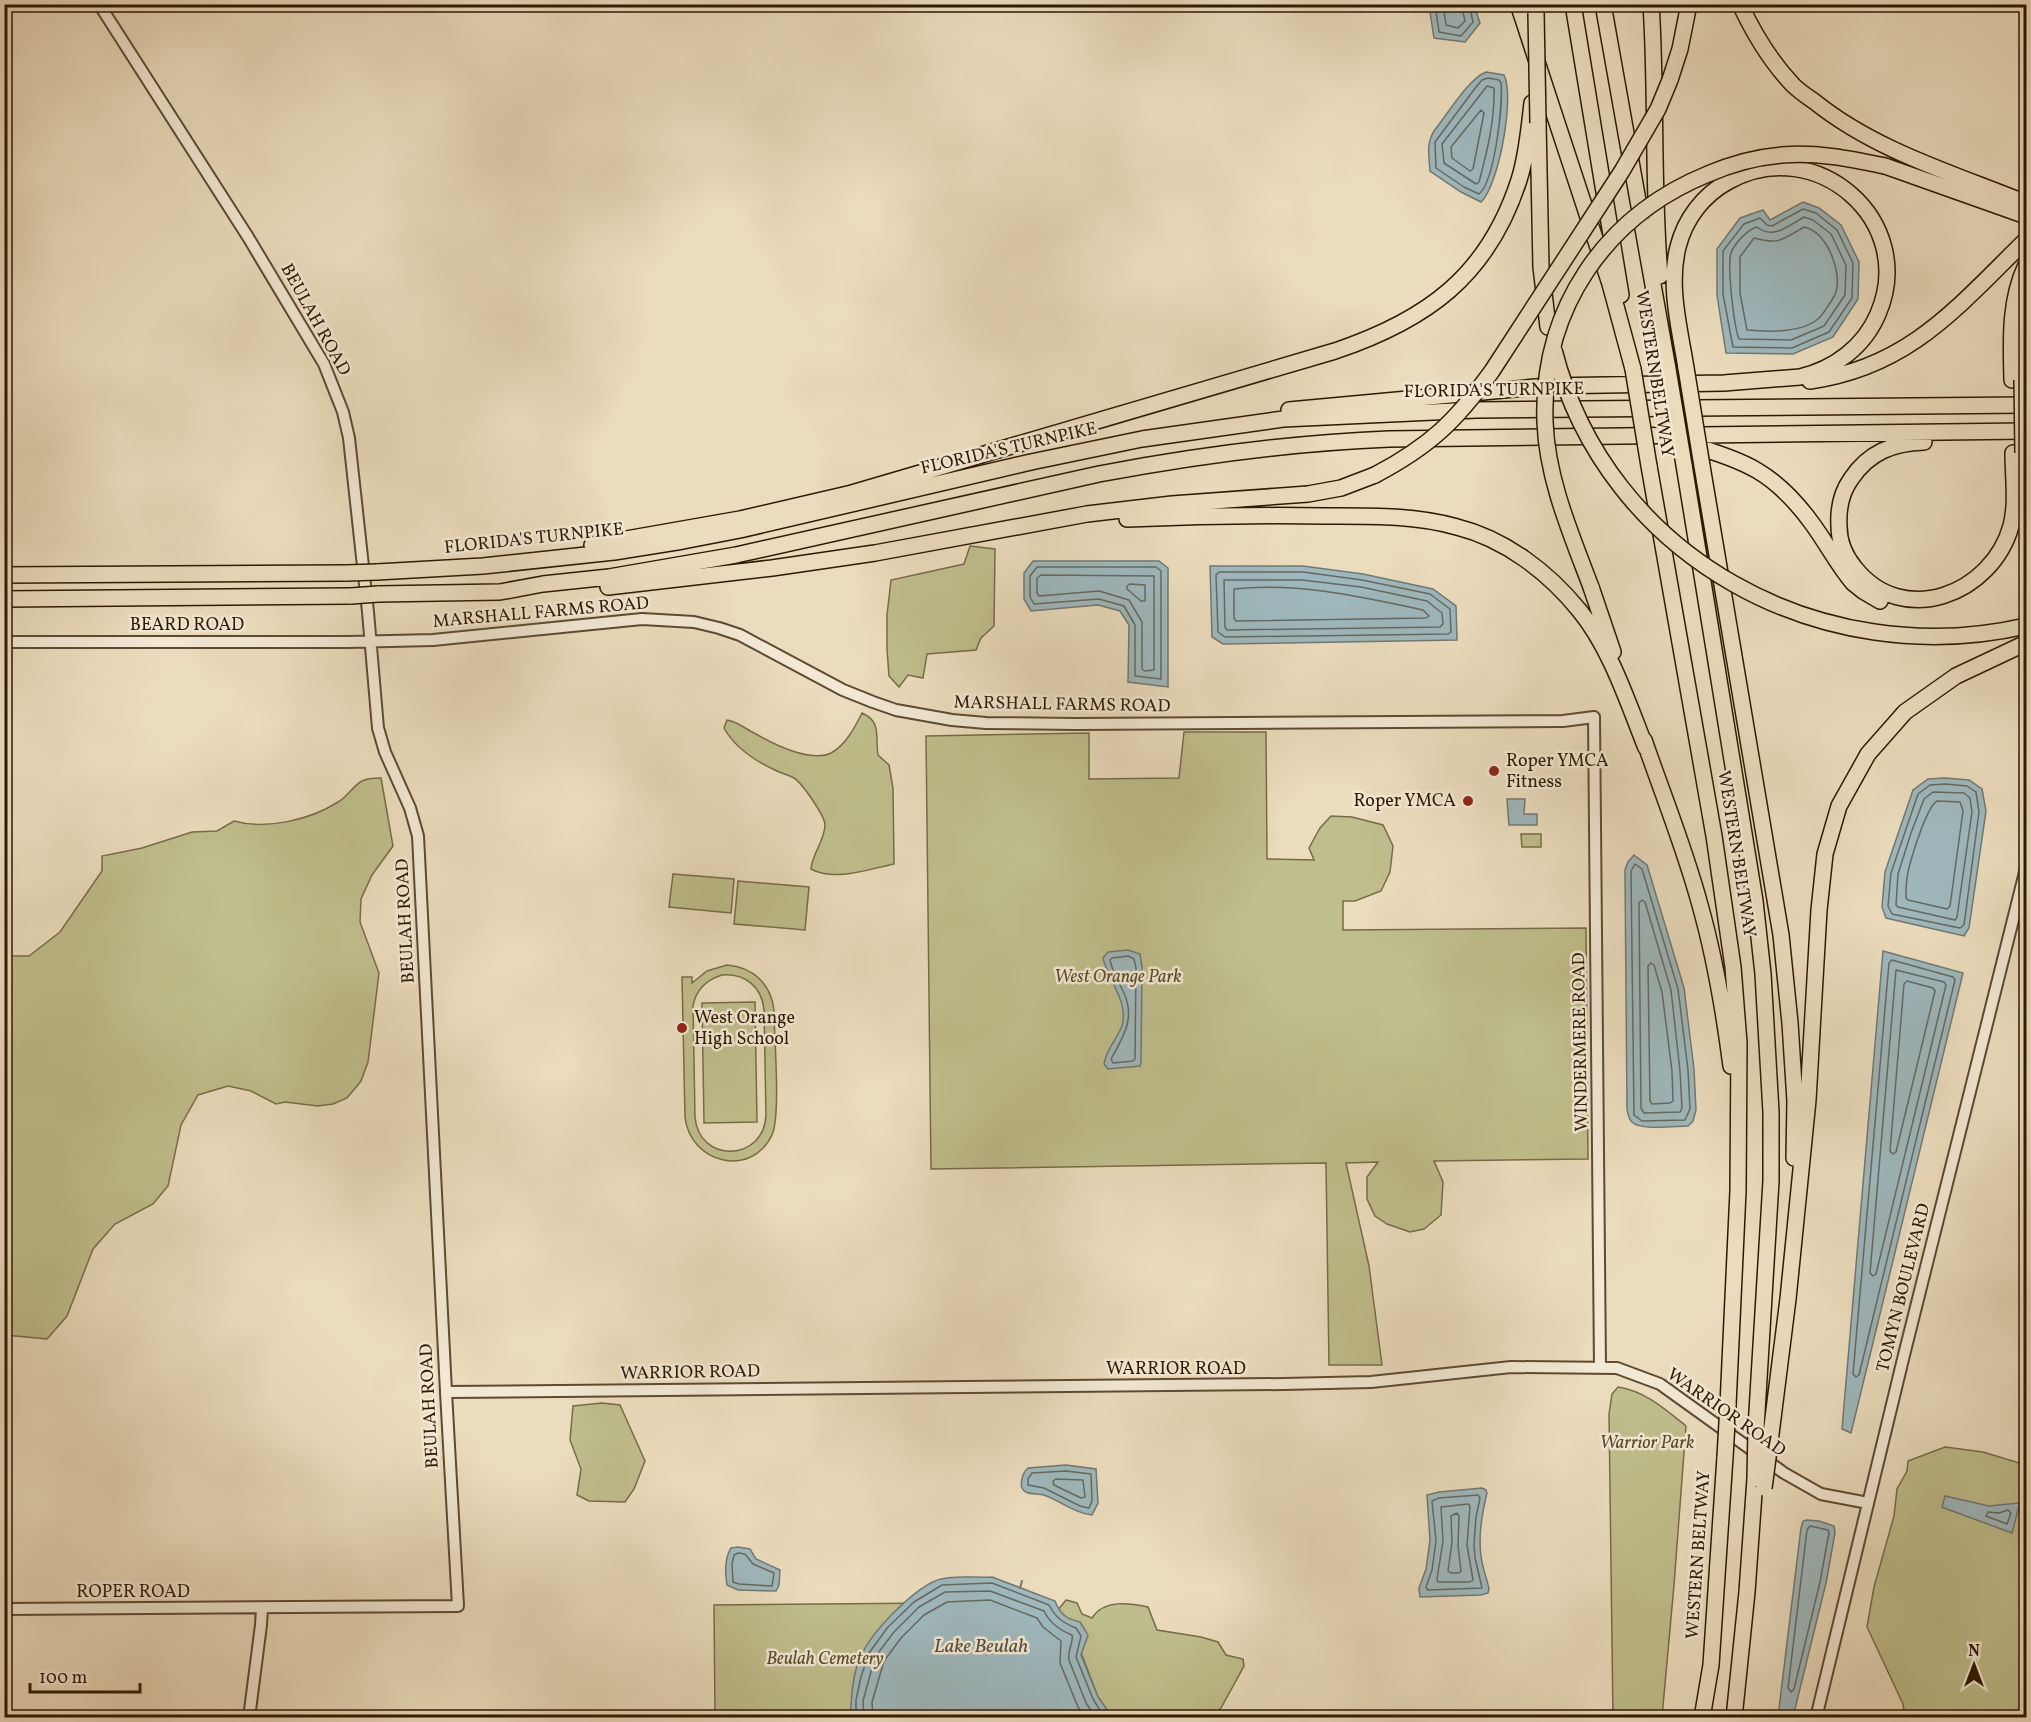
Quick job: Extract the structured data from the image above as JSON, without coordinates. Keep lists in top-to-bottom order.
{
  "streets": {
    "highway": ["WESTERN BELTWAY", "FLORIDA'S TURNPIKE"],
    "street": [
      "BEULAH ROAD",
      "MARSHALL FARMS ROAD",
      "BEARD ROAD",
      "WINDERMERE ROAD",
      "TOMYN BOULEVARD",
      "WARRIOR ROAD",
      "ROPER ROAD"
    ]
  },
  "crossings": [
    ["BEULAH ROAD", "MARSHALL FARMS ROAD"],
    ["BEULAH ROAD", "BEARD ROAD"],
    ["BEULAH ROAD", "WARRIOR ROAD"],
    ["BEULAH ROAD", "ROPER ROAD"],
    ["MARSHALL FARMS ROAD", "BEARD ROAD"],
    ["MARSHALL FARMS ROAD", "WINDERMERE ROAD"],
    ["WINDERMERE ROAD", "WARRIOR ROAD"],
    ["TOMYN BOULEVARD", "WARRIOR ROAD"]
  ],
  "water": ["Lake Beulah"],
  "parks": ["West Orange Park", "Warrior Park", "Beulah Cemetery"],
  "places": ["Roper YMCA Fitness", "Roper YMCA", "West Orange High School"],
  "scale_bar": "100 m",
  "north": "top"
}
